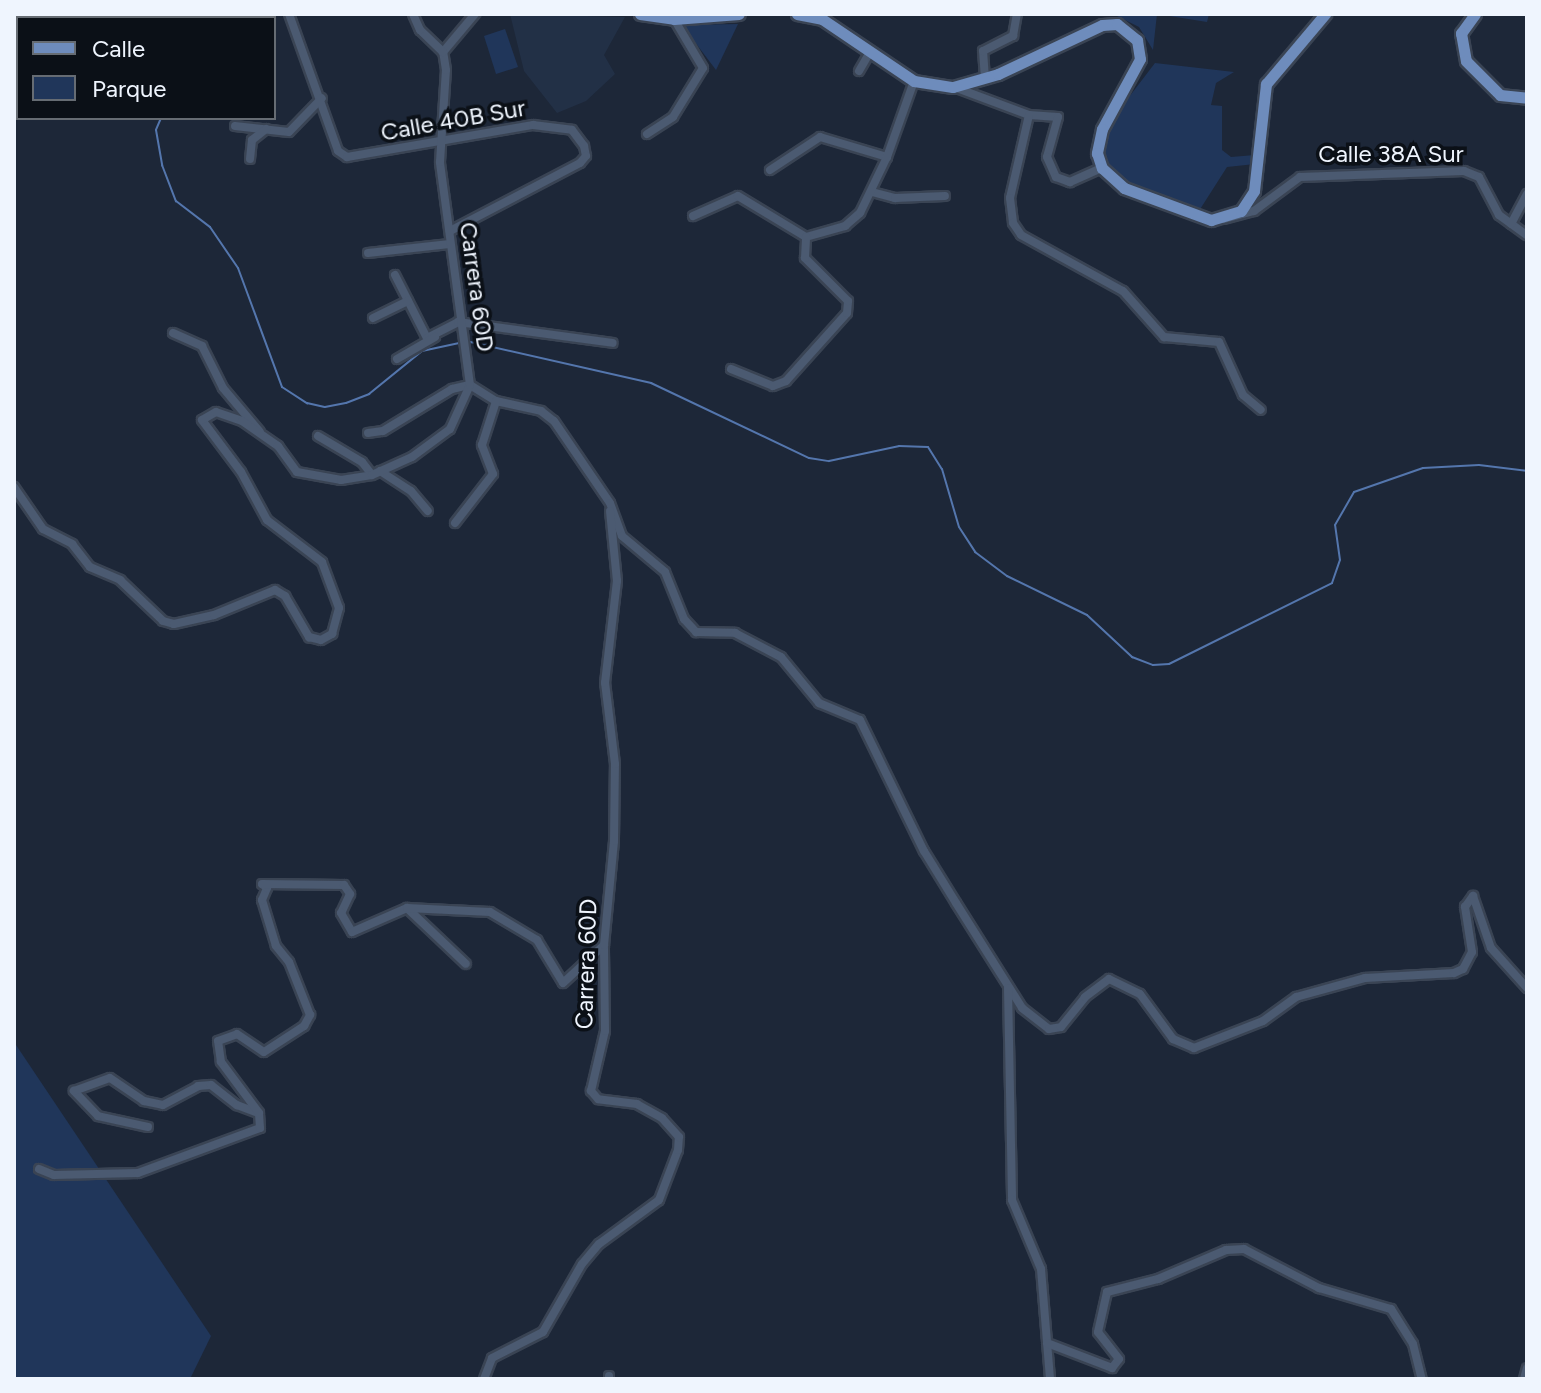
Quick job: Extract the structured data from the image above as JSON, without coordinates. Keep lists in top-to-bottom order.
{
  "streets": {
    "street": ["Calle 40B Sur", "Calle 38A Sur", "Carrera 60D"]
  },
  "crossings": [
    ["Calle 40B Sur", "Carrera 60D"]
  ],
  "legend": ["Calle", "Parque"]
}
